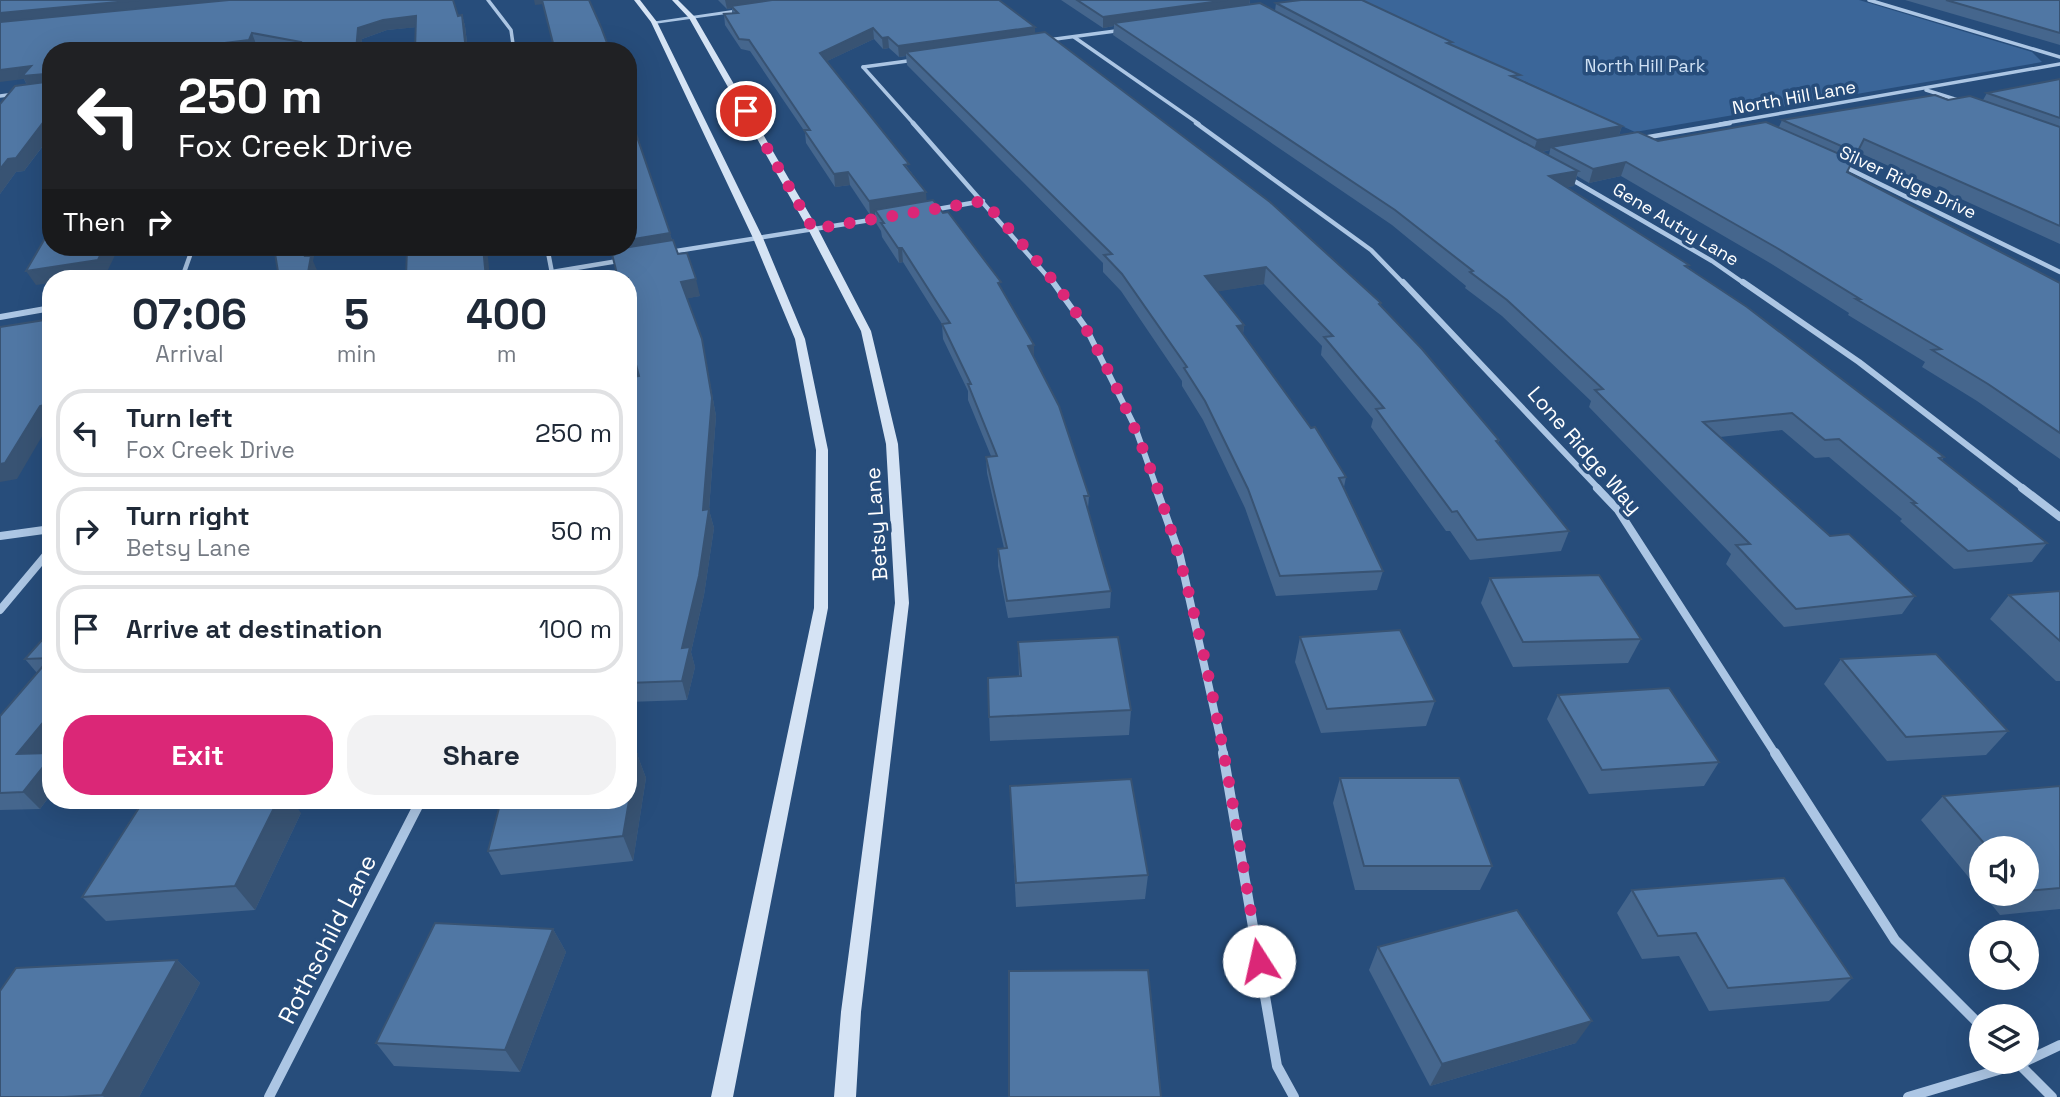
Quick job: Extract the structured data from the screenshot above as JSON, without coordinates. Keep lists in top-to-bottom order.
{
  "streets": {
    "main road": ["Betsy Lane"],
    "street": [
      "North Hill Lane",
      "Silver Ridge Drive",
      "Gene Autry Lane",
      "Lone Ridge Way",
      "Rothschild Lane"
    ]
  },
  "parks": ["North Hill Park"],
  "page": {
    "turn": ["250 m", "Fox Creek Drive"],
    "then": "Then",
    "eta": [
      "07:06",
      "Arrival",
      "5",
      "min",
      "400",
      "m"
    ],
    "list": [
      {
        "name": "Turn left",
        "note": "Fox Creek Drive",
        "value": "250 m"
      },
      {
        "name": "Turn right",
        "note": "Betsy Lane",
        "value": "50 m"
      },
      {
        "name": "Arrive at destination",
        "value": "100 m"
      }
    ],
    "buttons": ["Exit", "Share"]
  }
}
